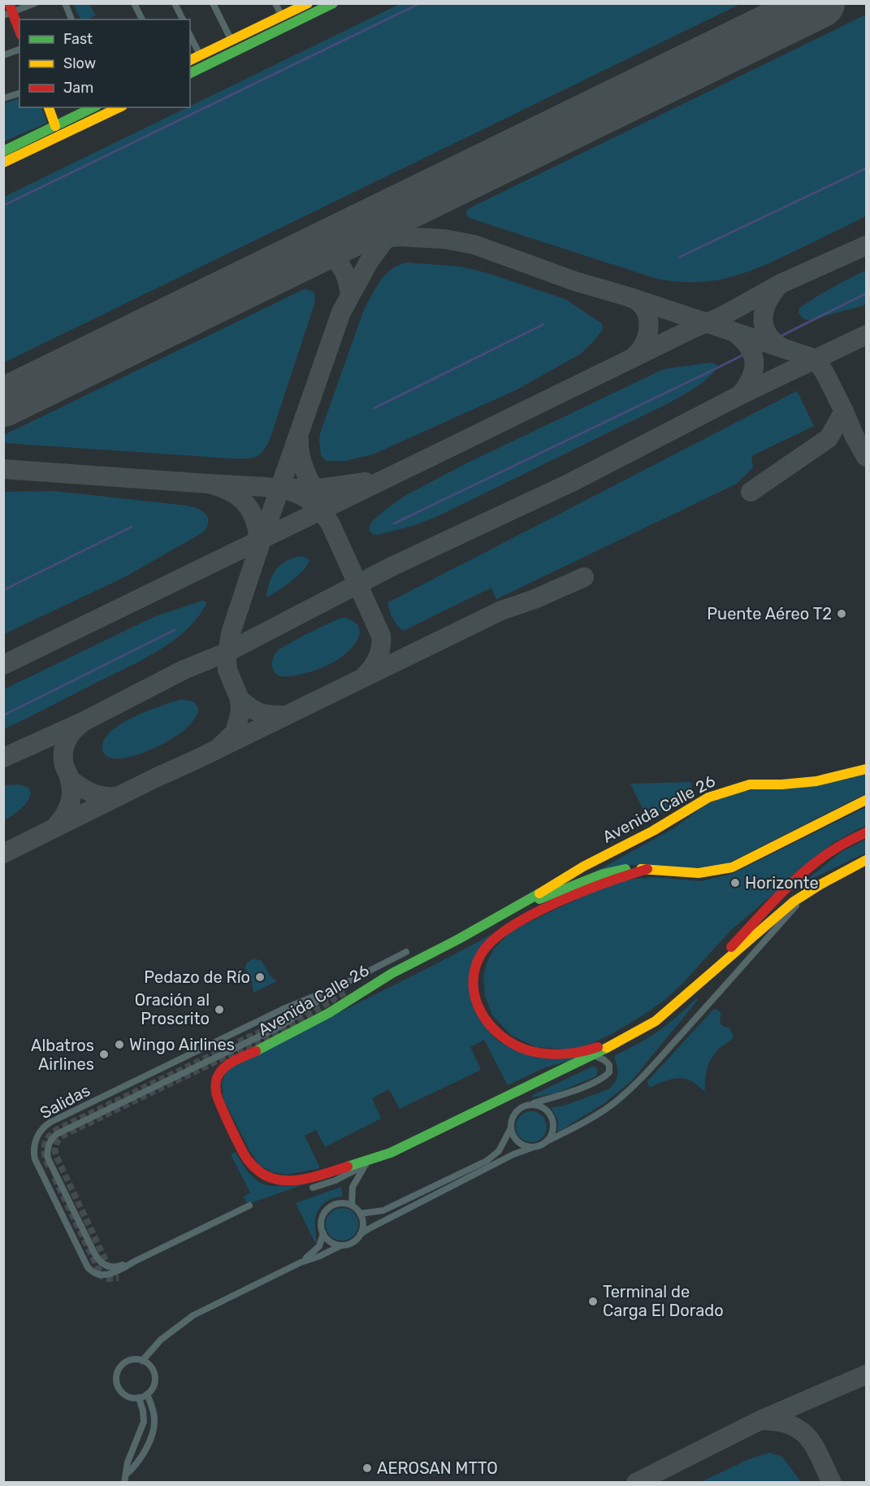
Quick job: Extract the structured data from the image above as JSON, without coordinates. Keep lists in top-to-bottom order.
{
  "streets": {
    "main road": ["Avenida Calle 26"],
    "street": ["Salidas"]
  },
  "places": [
    "Puente Aéreo T2",
    "Horizonte",
    "Pedazo de Río",
    "Oración al Proscrito",
    "Wingo Airlines",
    "Albatros Airlines",
    "Terminal de Carga El Dorado",
    "AEROSAN MTTO"
  ],
  "legend": ["Fast", "Slow", "Jam"]
}
